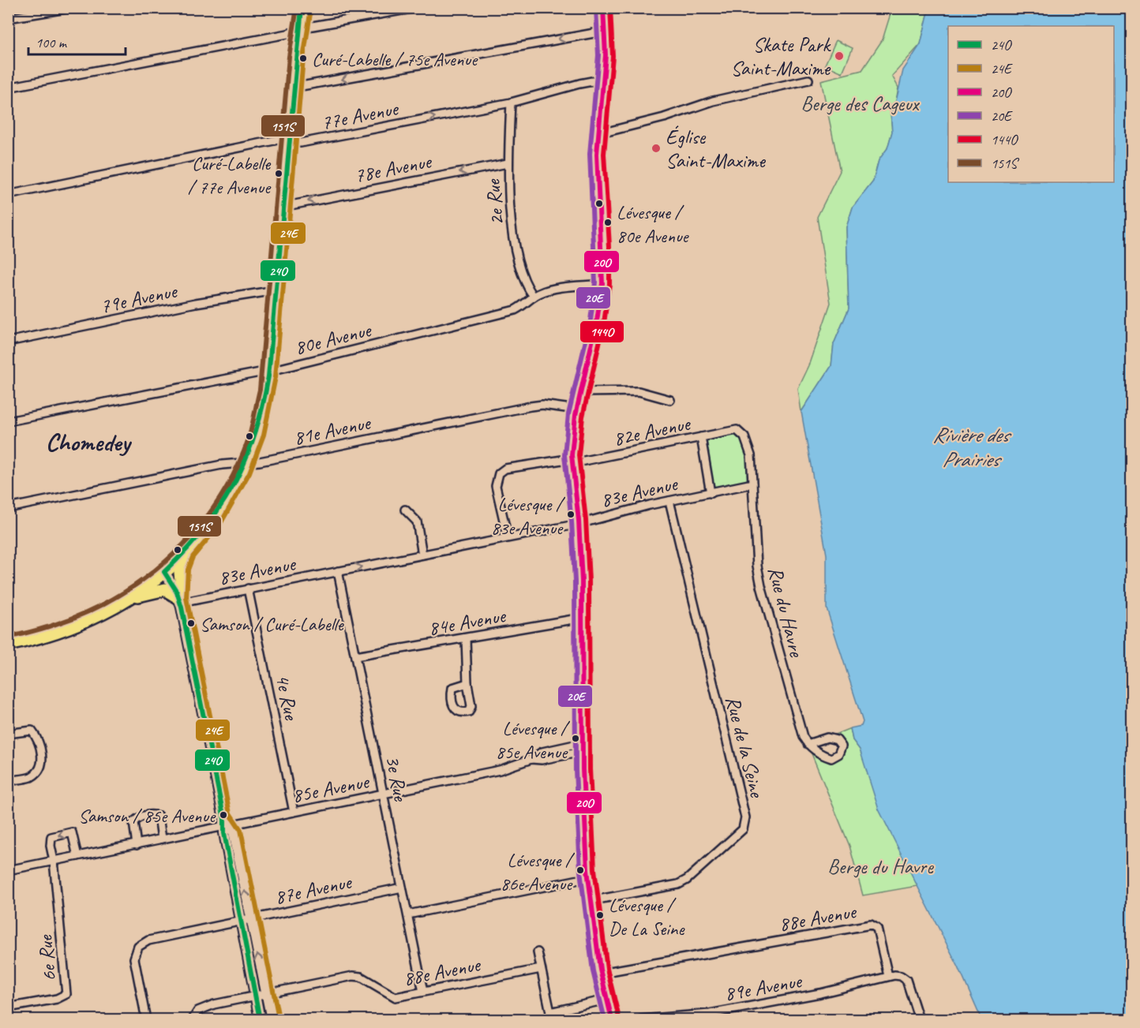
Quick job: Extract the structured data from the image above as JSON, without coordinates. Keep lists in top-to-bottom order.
{
  "streets": {
    "street": [
      "77e Avenue",
      "78e Avenue",
      "2e Rue",
      "79e Avenue",
      "80e Avenue",
      "81e Avenue",
      "82e Avenue",
      "83e Avenue",
      "Rue du Havre",
      "84e Avenue",
      "4e Rue",
      "Rue de la Seine",
      "3e Rue",
      "85e Avenue",
      "87e Avenue",
      "88e Avenue",
      "6e Rue",
      "89e Avenue"
    ]
  },
  "crossings": [
    ["77e Avenue", "2e Rue"],
    ["78e Avenue", "2e Rue"],
    ["2e Rue", "80e Avenue"],
    ["82e Avenue", "83e Avenue"],
    ["82e Avenue", "Rue du Havre"],
    ["83e Avenue", "Rue du Havre"],
    ["83e Avenue", "4e Rue"],
    ["83e Avenue", "Rue de la Seine"],
    ["83e Avenue", "3e Rue"],
    ["84e Avenue", "3e Rue"],
    ["4e Rue", "85e Avenue"],
    ["3e Rue", "85e Avenue"],
    ["3e Rue", "87e Avenue"],
    ["3e Rue", "88e Avenue"],
    ["85e Avenue", "6e Rue"],
    ["88e Avenue", "89e Avenue"]
  ],
  "one_way": ["78e Avenue"],
  "districts": ["Chomedey"],
  "water": ["Rivière des Prairies"],
  "parks": ["Berge des Cageux", "Berge du Havre"],
  "places": [
    "Skate Park Saint-Maxime",
    "Curé-Labelle / 75e Avenue",
    "Église Saint-Maxime",
    "Curé-Labelle / 77e Avenue",
    "Lévesque / 80e Avenue",
    "Lévesque / 83e Avenue",
    "Samson / Curé-Labelle",
    "Lévesque / 85e Avenue",
    "Samson / 85e Avenue",
    "Lévesque / 86e Avenue",
    "Lévesque / De La Seine"
  ],
  "lines": [
    "transit line 24O",
    "transit line 20O",
    "transit line 144O",
    "transit line 151S",
    "transit line 24E",
    "transit line 20E"
  ],
  "legend": [
    "24O",
    "24E",
    "20O",
    "20E",
    "144O",
    "151S"
  ],
  "scale_bar": "100 m"
}
